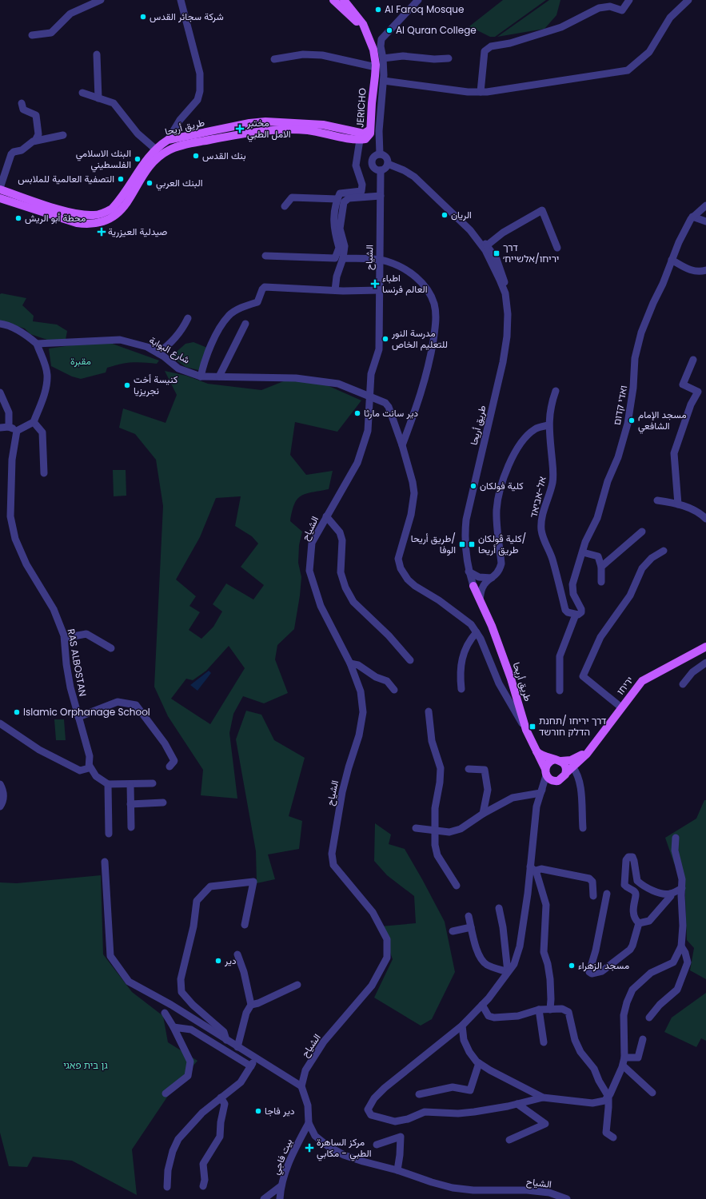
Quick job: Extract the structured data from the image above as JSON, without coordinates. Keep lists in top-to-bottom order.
{
  "streets": {
    "main road": ["JERICHO", "طريق أريحا", "יריחו"],
    "street": [
      "الشياح",
      "شارع البوابة",
      "ואדי קדום",
      "אל-אביאד",
      "RAS ALBOSTAN",
      "بيت فاجي"
    ]
  },
  "crossings": [
    ["JERICHO", "طريق أريحا"],
    ["طريق أريحا", "الشياح"],
    ["طريق أريحا", "شارع البوابة"],
    ["الشياح", "شارع البوابة"],
    ["الشياح", "بيت فاجي"],
    ["ואדי קדום", "אל-אביאד"]
  ],
  "parks": ["مقبرة", "גן בית פאגי"],
  "places": {
    "other": [
      "Al Faroq Mosque",
      "شركة سجائر القدس",
      "Al Quran College",
      "بنك القدس",
      "البنك الاسلامي الفلسطيني",
      "التصفية العالمية للملابس",
      "البنك العربي",
      "الريان",
      "محطة أبو الريش",
      "مدرسة النور للتعليم الخاص",
      "كنيسة أخت نجريزيا",
      "دير سانت مارثا",
      "مسجد الإمام الشافعي",
      "كلية فولكان",
      "Islamic Orphanage School",
      "دير",
      "مسجد الزهراء",
      "دير فاجا"
    ],
    "health": [
      "مختبر الامل الطبي",
      "صيدلية العيزرية",
      "اطباء العالم فرنسا",
      "مركز الساهرة الطبي - مكابي"
    ],
    "transit": [
      "דרך יריחו/אלשייח׳",
      "طريق أريحا/ الوفا",
      "كلية ڤولكان/ طريق أريحا",
      "דרך יריחו /תחנת הדלק חורשד"
    ]
  }
}
